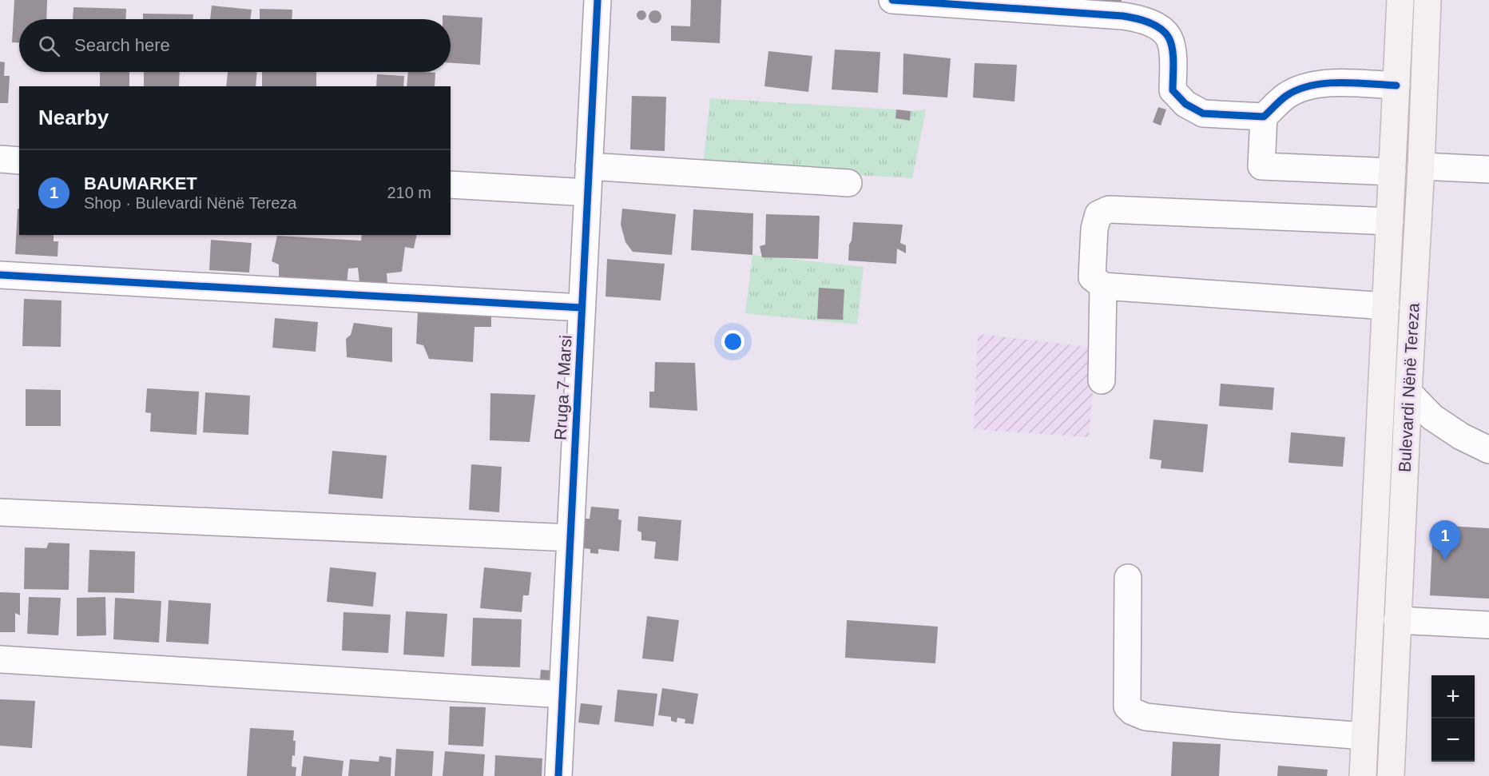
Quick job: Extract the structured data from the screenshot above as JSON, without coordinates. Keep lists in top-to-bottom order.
{
  "streets": {
    "main road": ["Bulevardi Nënë Tereza"],
    "street": ["Rruga 7 Marsi"]
  },
  "page": {
    "search": "Search here",
    "heading": "Nearby",
    "list": [
      {
        "mark": "1",
        "name": "BAUMARKET",
        "note": "Shop · Bulevardi Nënë Tereza",
        "value": "210 m"
      }
    ],
    "pins": "1",
    "map_buttons": ["+", "−"]
  }
}
